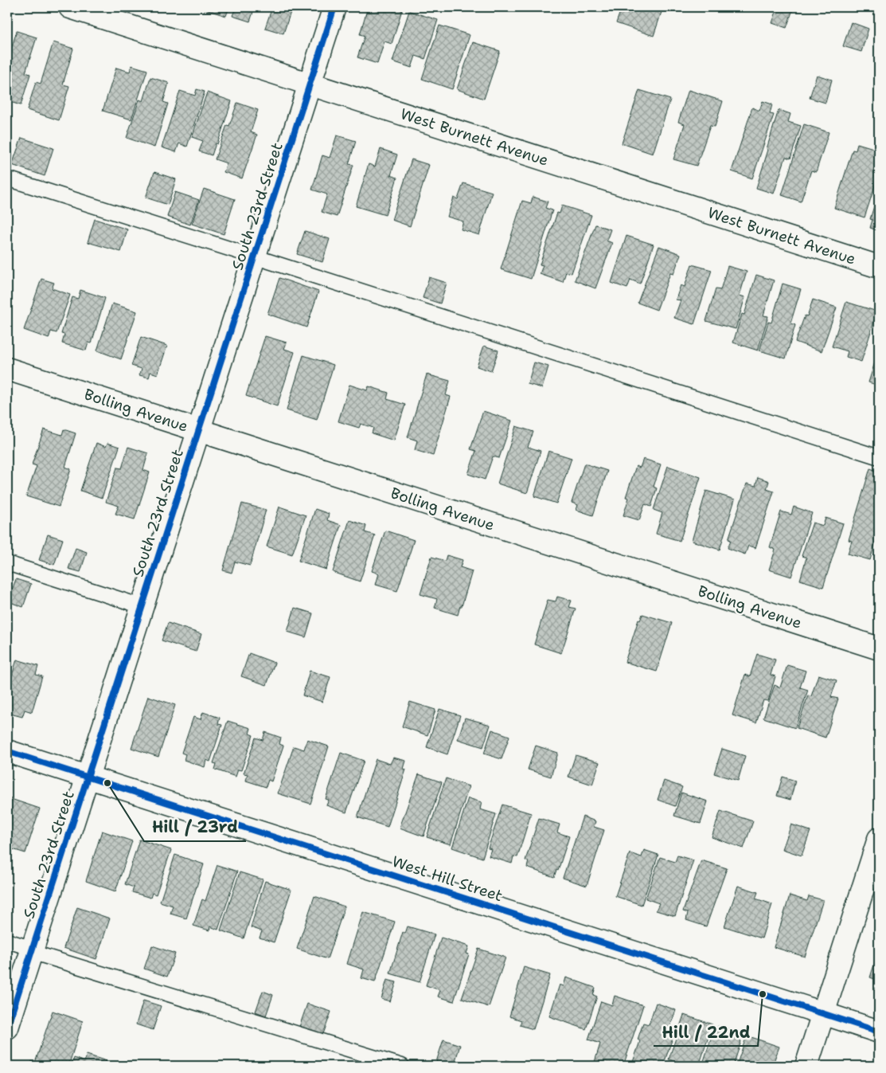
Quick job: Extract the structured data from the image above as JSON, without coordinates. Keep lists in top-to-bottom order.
{
  "streets": {
    "street": [
      "West Burnett Avenue",
      "South 23rd Street",
      "Bolling Avenue",
      "West Hill Street"
    ]
  },
  "crossings": [
    ["West Burnett Avenue", "South 23rd Street"],
    ["South 23rd Street", "Bolling Avenue"],
    ["South 23rd Street", "West Hill Street"]
  ],
  "places": ["Hill / 23rd", "Hill / 22nd"]
}
